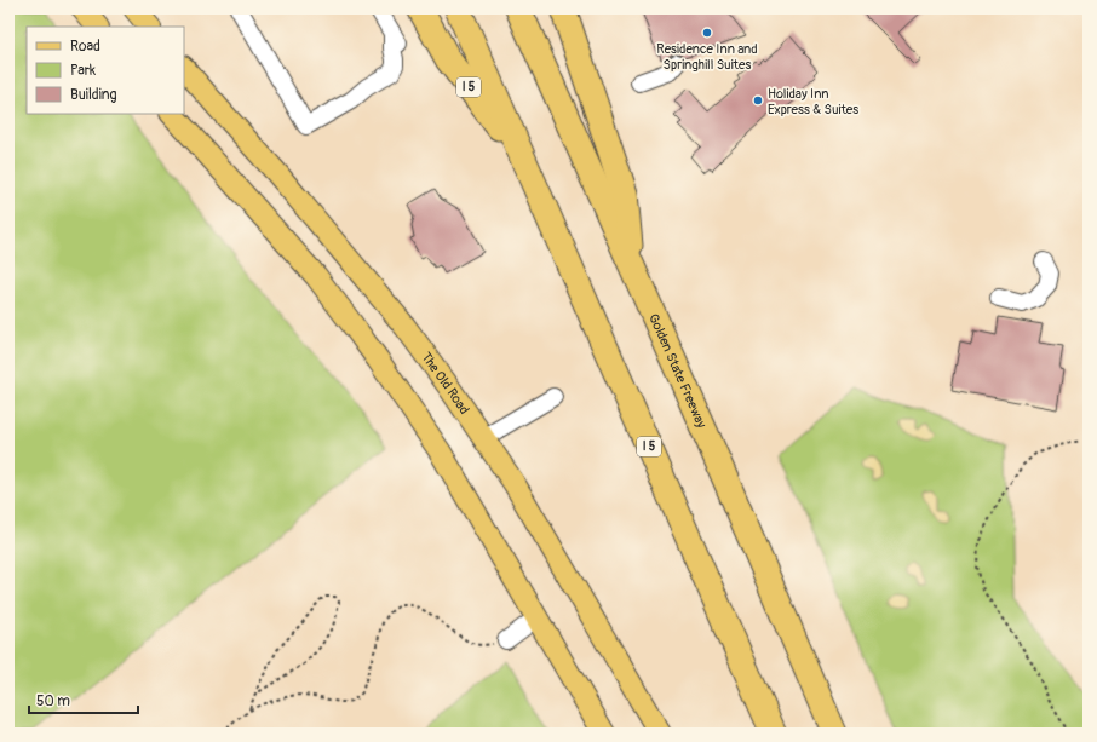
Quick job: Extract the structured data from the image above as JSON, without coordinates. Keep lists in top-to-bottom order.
{
  "streets": {
    "highway": ["I 5", "Golden State Freeway"],
    "main road": ["The Old Road"]
  },
  "places": ["Residence Inn and Springhill Suites", "Holiday Inn Express & Suites"],
  "legend": ["Road", "Park", "Building"],
  "scale_bar": "50 m"
}
